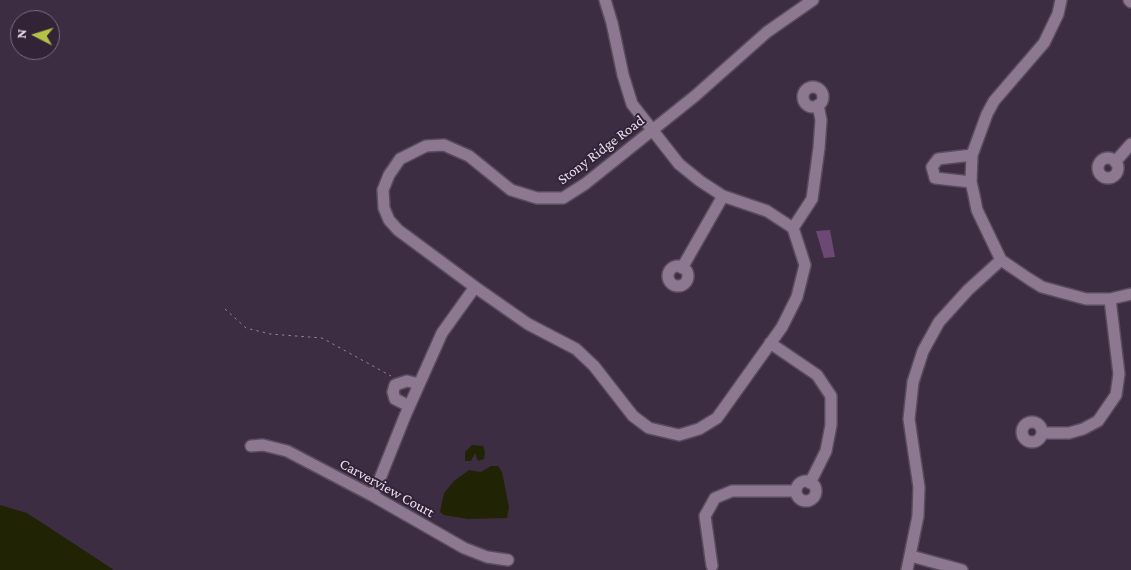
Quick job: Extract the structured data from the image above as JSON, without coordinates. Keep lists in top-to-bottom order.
{
  "streets": {
    "street": ["Stony Ridge Road", "Carverview Court"]
  },
  "north": "left"
}
